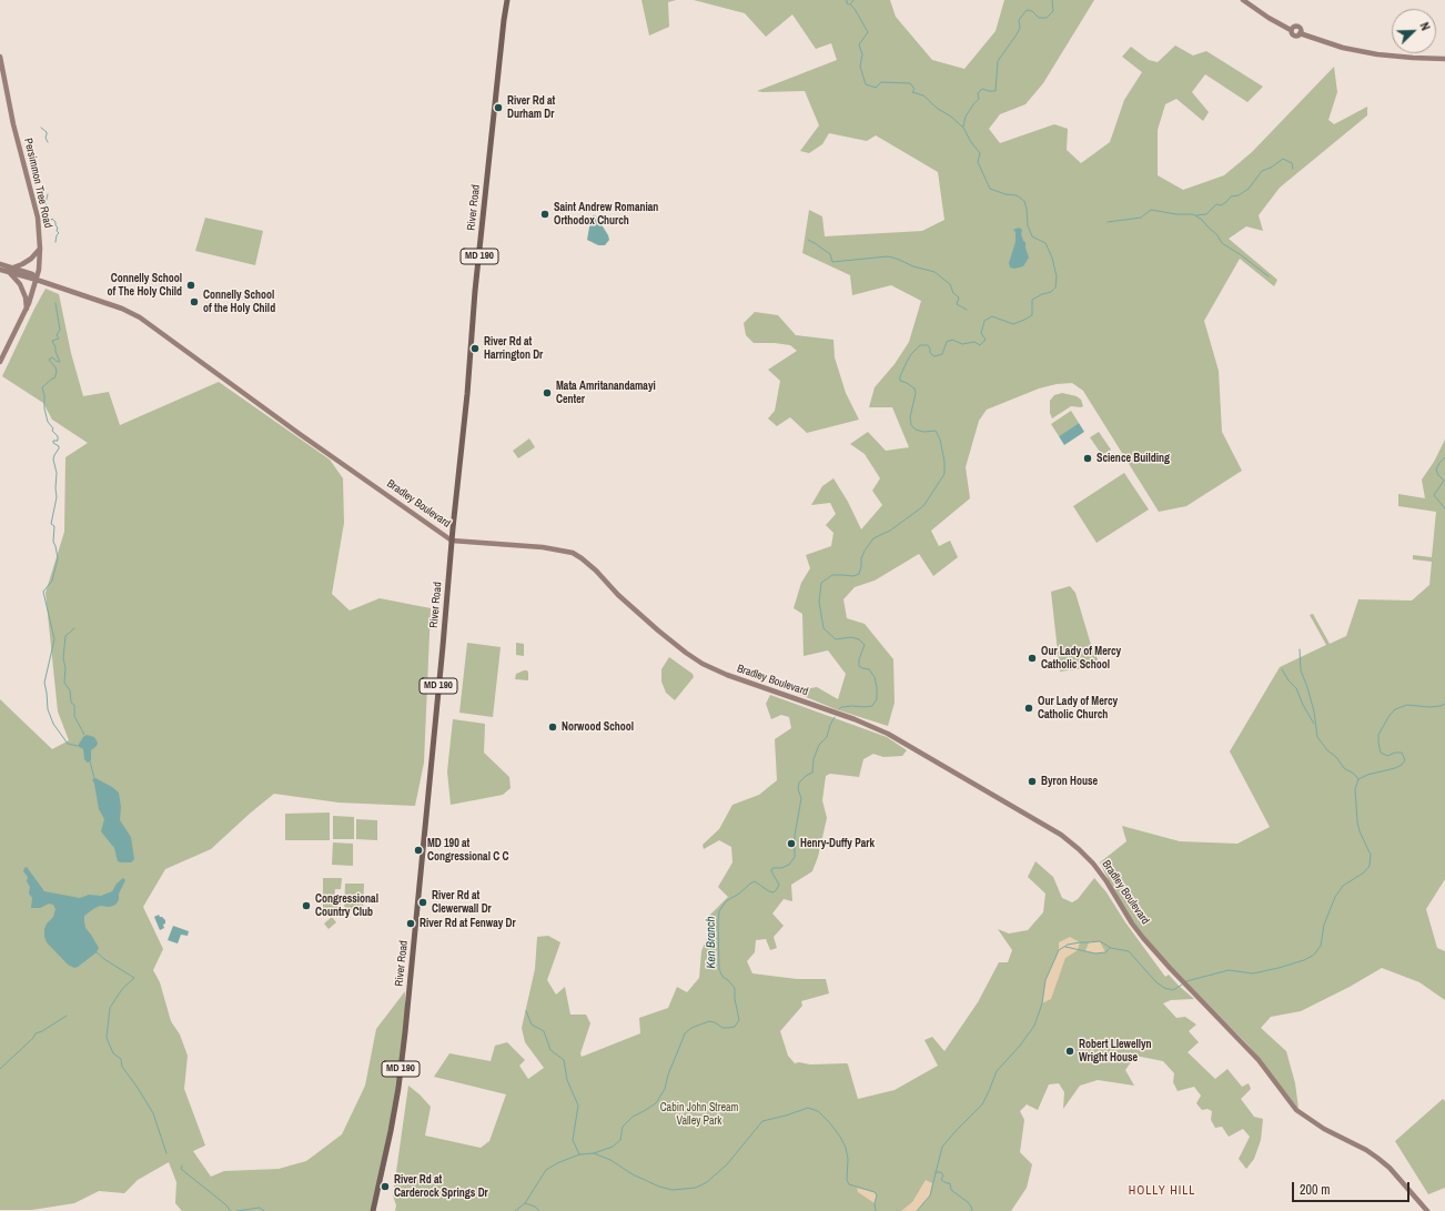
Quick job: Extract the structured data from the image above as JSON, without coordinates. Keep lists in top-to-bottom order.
{
  "streets": {
    "main road": [
      "Persimmon Tree Road",
      "River Road",
      "MD 190",
      "Bradley Boulevard"
    ]
  },
  "crossings": [
    ["Persimmon Tree Road", "Bradley Boulevard"],
    ["River Road", "Bradley Boulevard"]
  ],
  "districts": ["HOLLY HILL"],
  "water": ["Ken Branch"],
  "parks": ["Cabin John Stream Valley Park"],
  "places": [
    "River Rd at Durham Dr",
    "Saint Andrew Romanian Orthodox Church",
    "Connelly School of The Holy Child",
    "Connelly School of the Holy Child",
    "River Rd at Harrington Dr",
    "Mata Amritanandamayi Center",
    "Science Building",
    "Our Lady of Mercy Catholic School",
    "Our Lady of Mercy Catholic Church",
    "Norwood School",
    "Byron House",
    "Henry-Duffy Park",
    "MD 190 at Congressional C C",
    "River Rd at Clewerwall Dr",
    "Congressional Country Club",
    "River Rd at Fenway Dr",
    "Robert Llewellyn Wright House",
    "River Rd at Carderock Springs Dr"
  ],
  "scale_bar": "200 m",
  "north": "top right"
}
